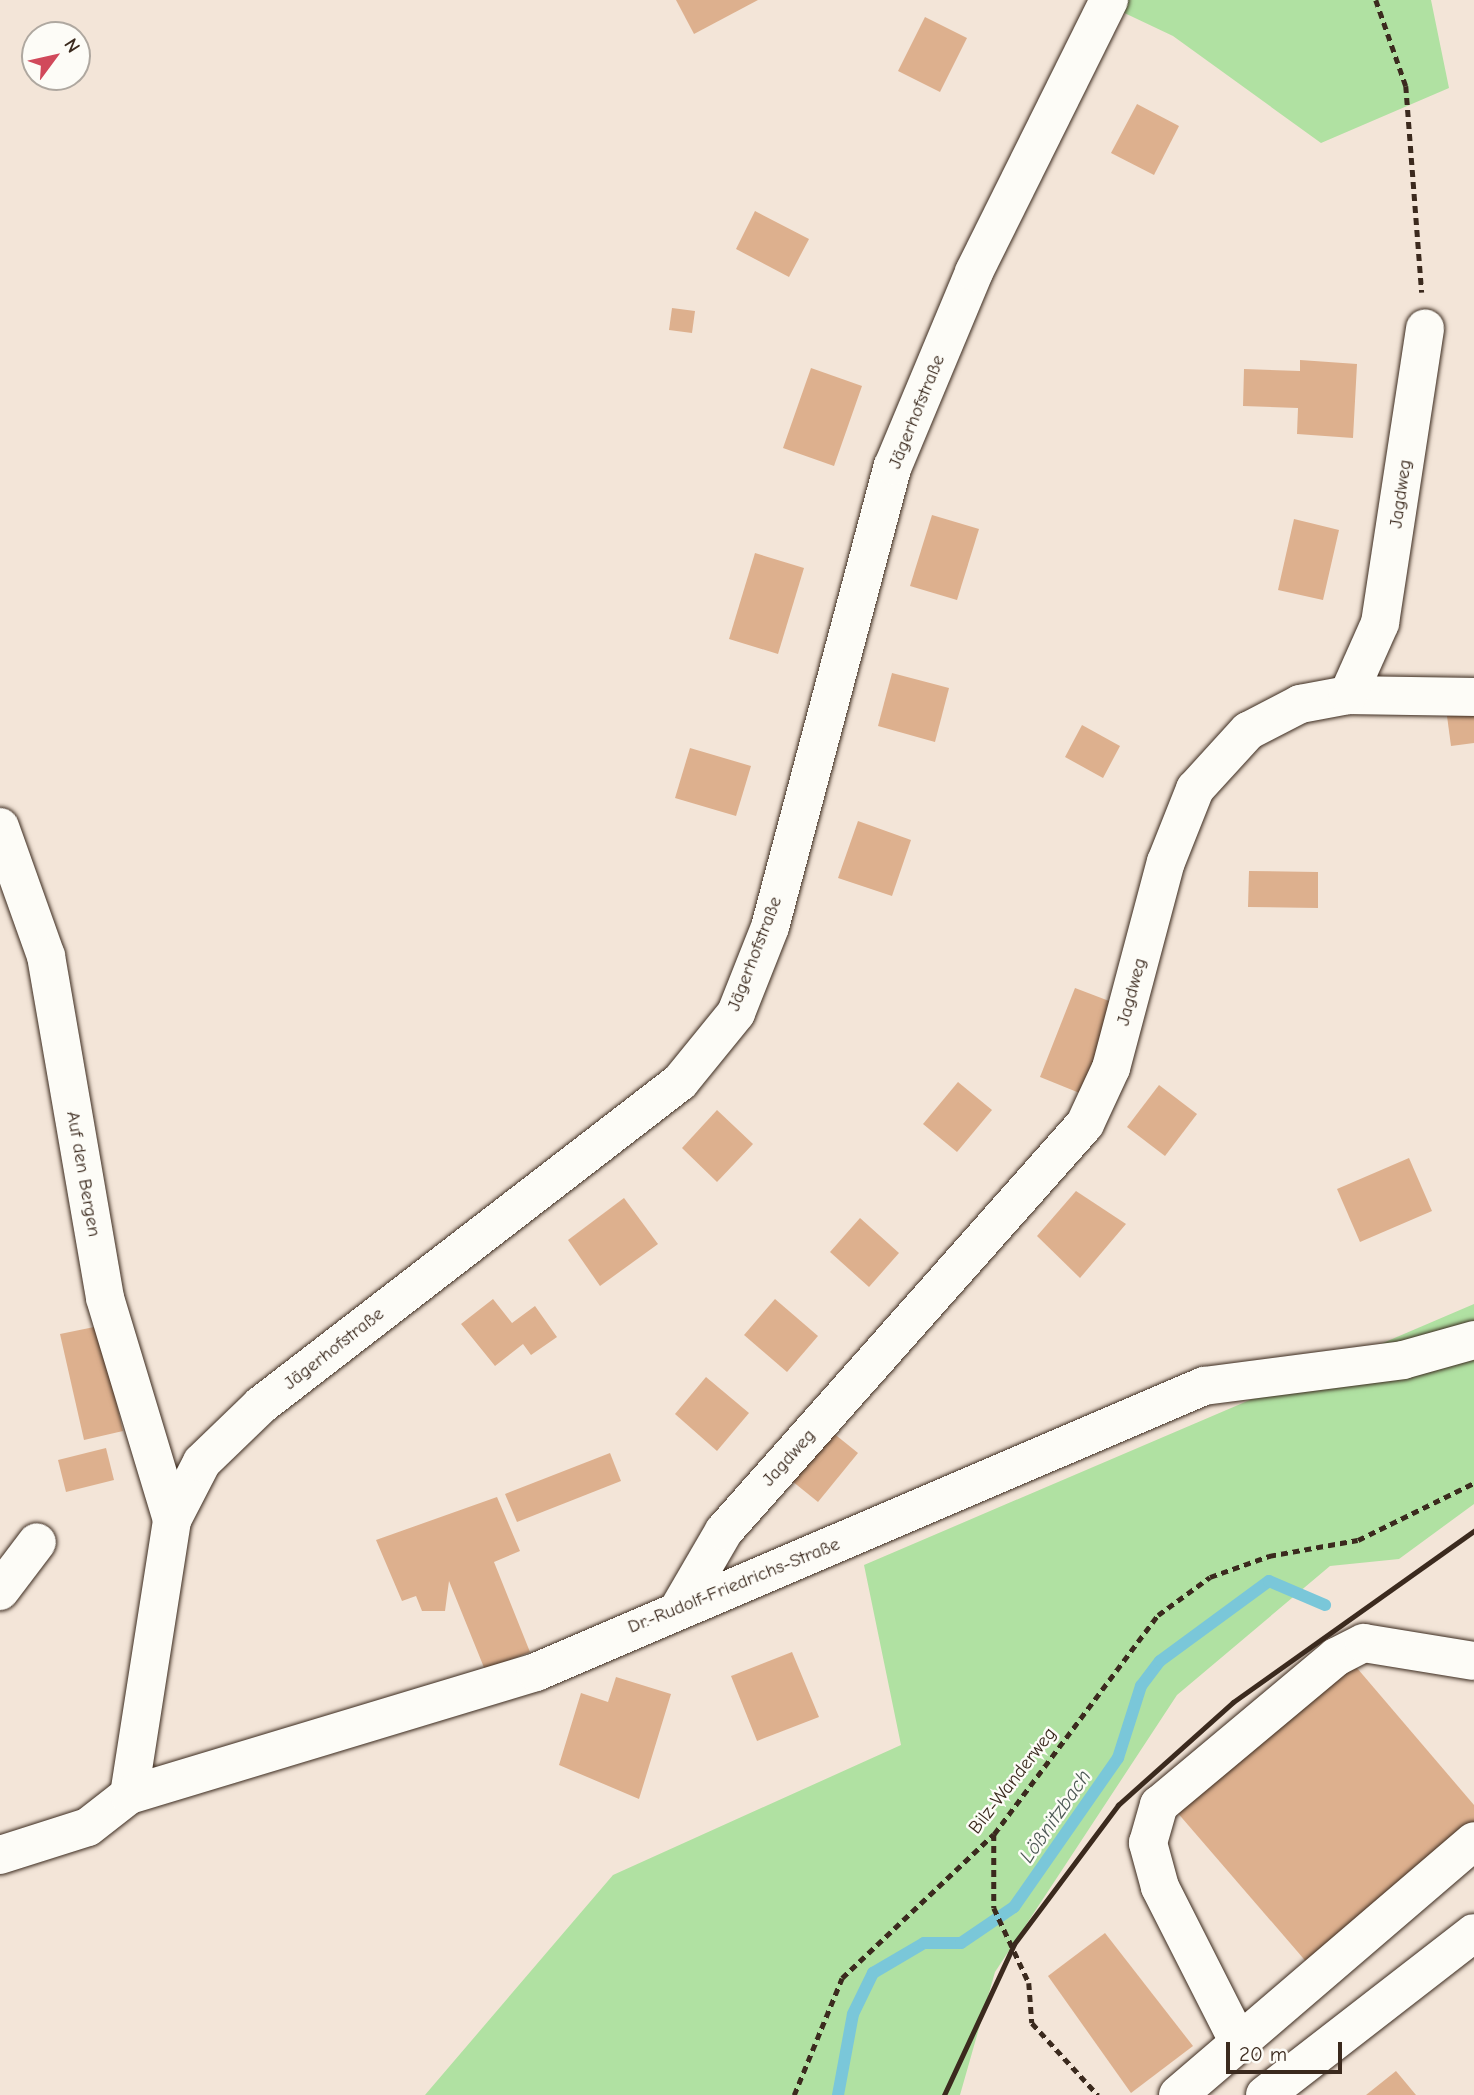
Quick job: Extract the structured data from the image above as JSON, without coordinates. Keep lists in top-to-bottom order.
{
  "streets": {
    "street": [
      "Jägerhofstraße",
      "Jagdweg",
      "Auf den Bergen",
      "Dr.-Rudolf-Friedrichs-Straße"
    ],
    "path": ["Bilz-Wanderweg"]
  },
  "crossings": [
    ["Jägerhofstraße", "Auf den Bergen"],
    ["Jägerhofstraße", "Dr.-Rudolf-Friedrichs-Straße"],
    ["Jagdweg", "Dr.-Rudolf-Friedrichs-Straße"]
  ],
  "water": ["Lößnitzbach"],
  "scale_bar": "20 m",
  "north": "top right"
}
